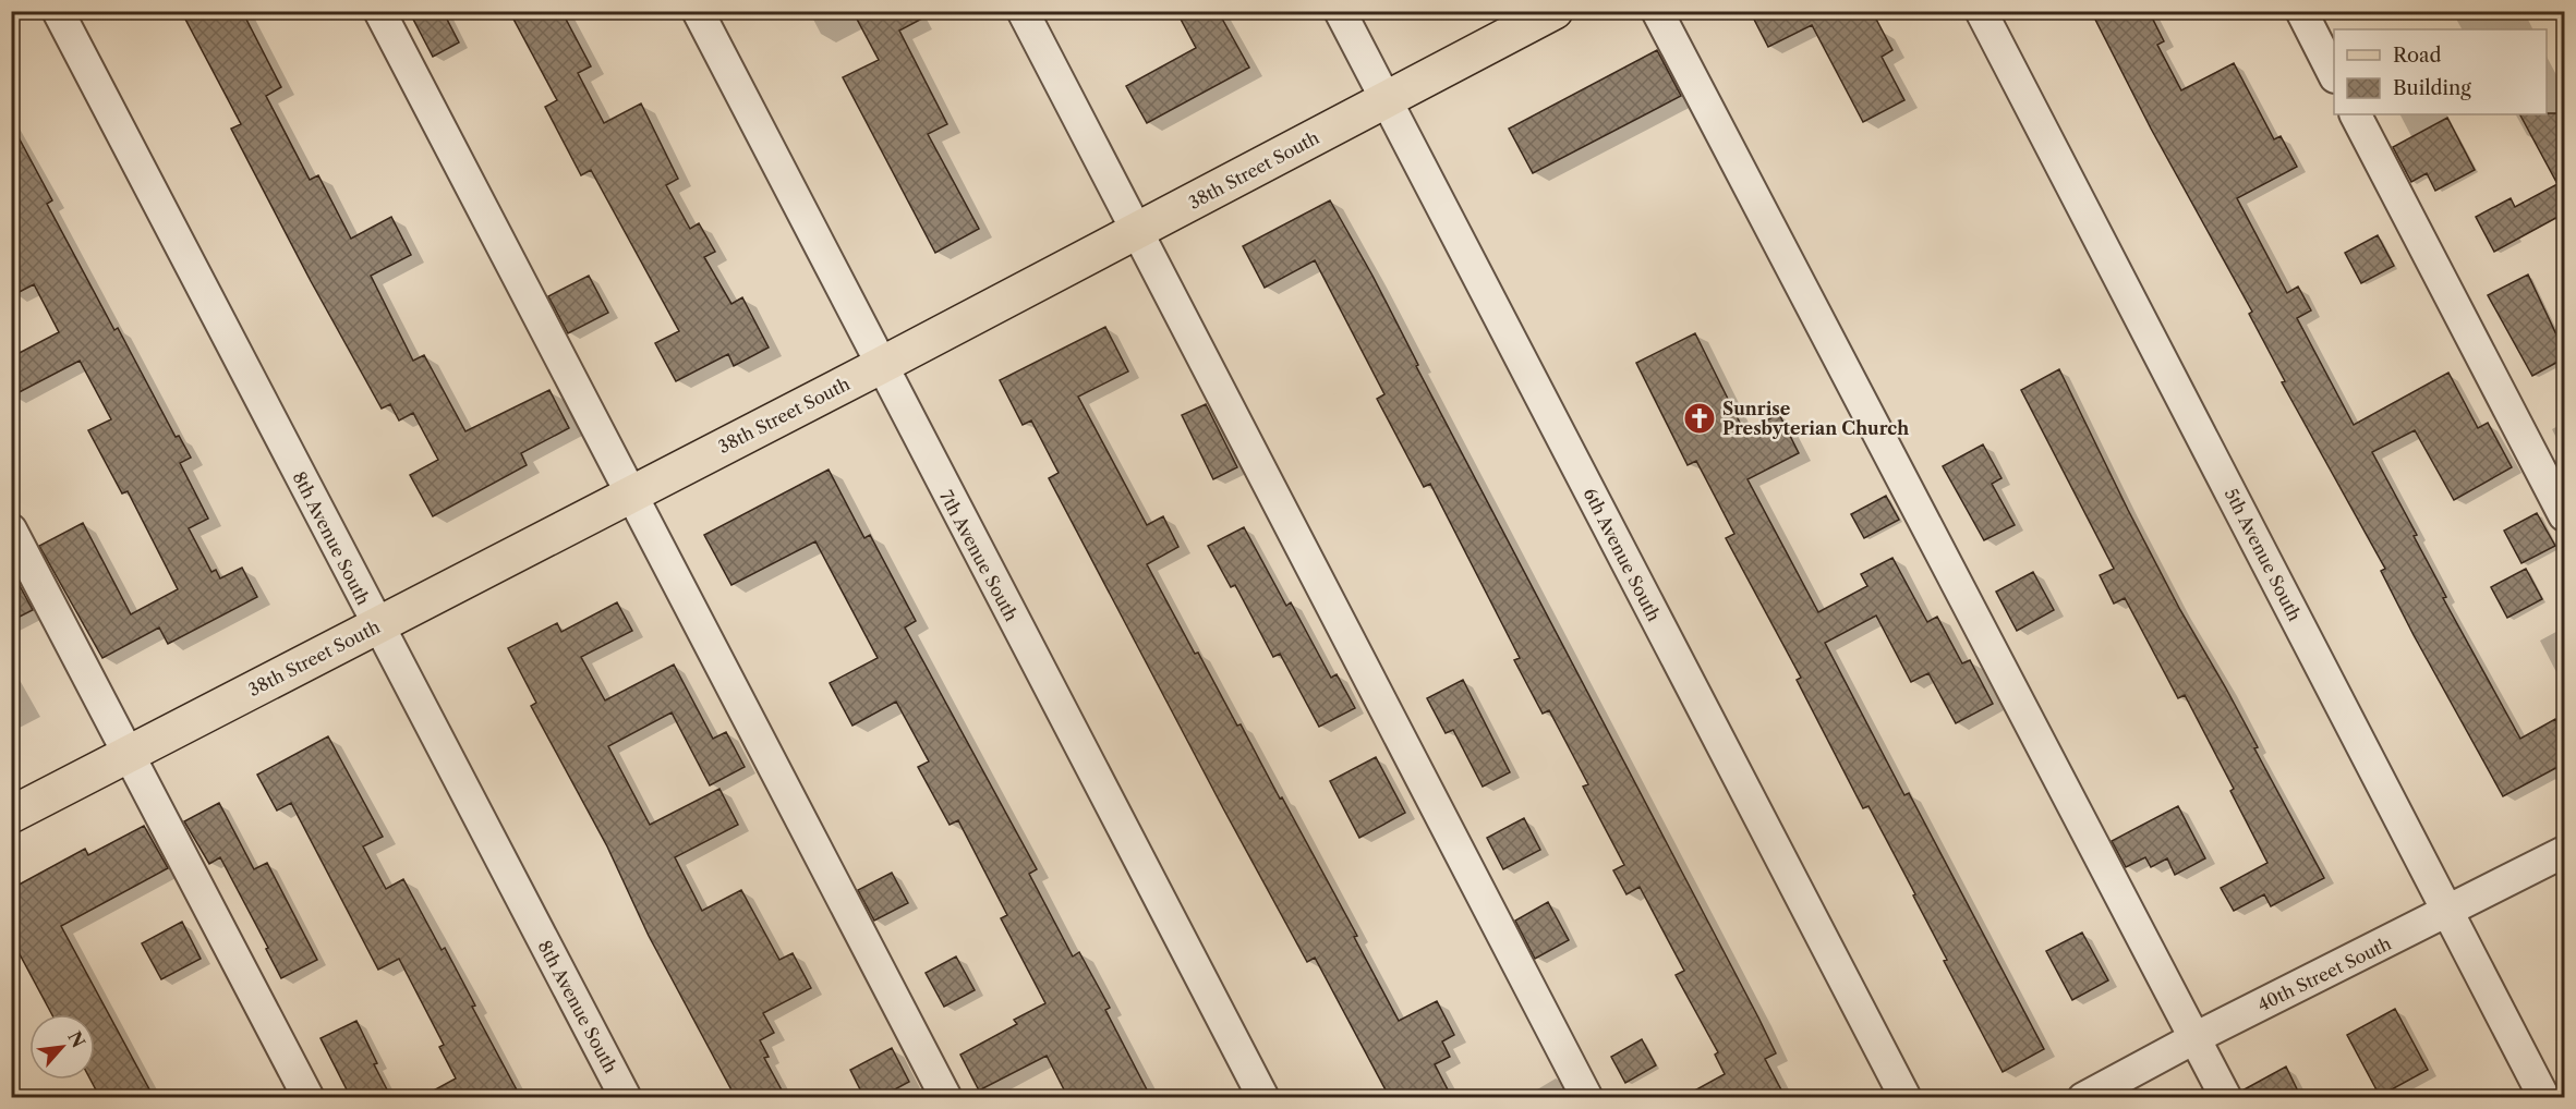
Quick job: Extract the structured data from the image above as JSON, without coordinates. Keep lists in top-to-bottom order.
{
  "streets": {
    "main road": ["38th Street South"],
    "street": [
      "8th Avenue South",
      "6th Avenue South",
      "5th Avenue South",
      "7th Avenue South",
      "40th Street South"
    ]
  },
  "crossings": [
    ["38th Street South", "8th Avenue South"],
    ["38th Street South", "6th Avenue South"],
    ["38th Street South", "7th Avenue South"],
    ["5th Avenue South", "40th Street South"]
  ],
  "places": {
    "church": ["Sunrise Presbyterian Church"]
  },
  "legend": ["Road", "Building"],
  "north": "top right"
}
